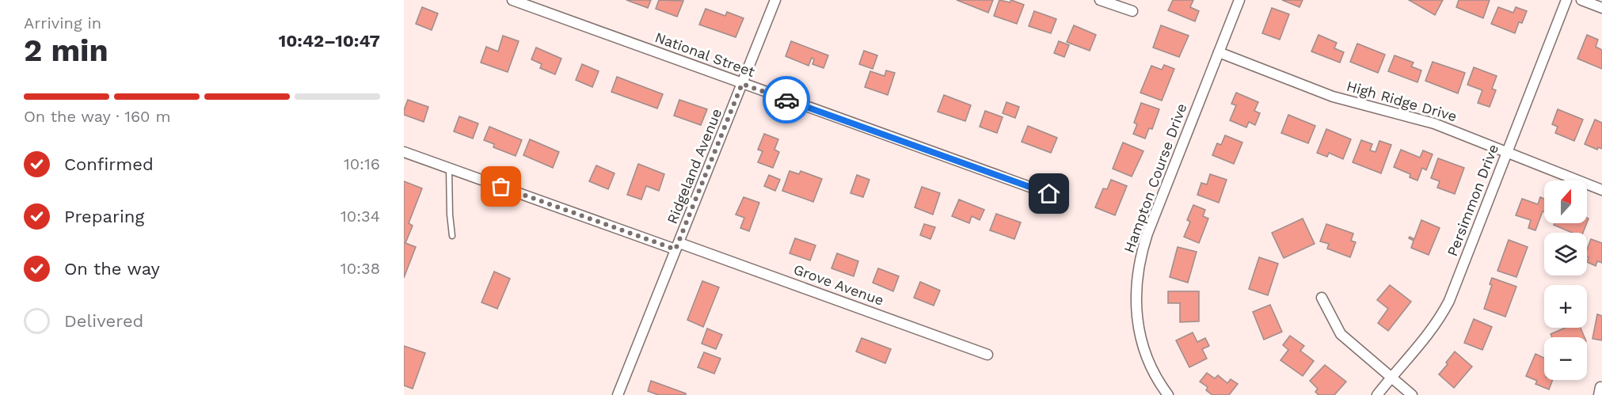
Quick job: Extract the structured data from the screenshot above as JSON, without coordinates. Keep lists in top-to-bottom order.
{
  "streets": {
    "street": [
      "National Street",
      "High Ridge Drive",
      "Ridgeland Avenue",
      "Hampton Course Drive",
      "Persimmon Drive",
      "Grove Avenue"
    ]
  },
  "crossings": [
    ["National Street", "Ridgeland Avenue"],
    ["High Ridge Drive", "Hampton Course Drive"],
    ["High Ridge Drive", "Persimmon Drive"],
    ["Ridgeland Avenue", "Grove Avenue"]
  ],
  "north": "top",
  "page": {
    "heading": ["2 min", "Arriving in", "10:42–10:47"],
    "bar": "On the way · 160 m",
    "list": [
      ["Confirmed", "10:16"],
      ["Preparing", "10:34"],
      ["On the way", "10:38"],
      "Delivered"
    ],
    "map_buttons": ["+", "−"]
  }
}
